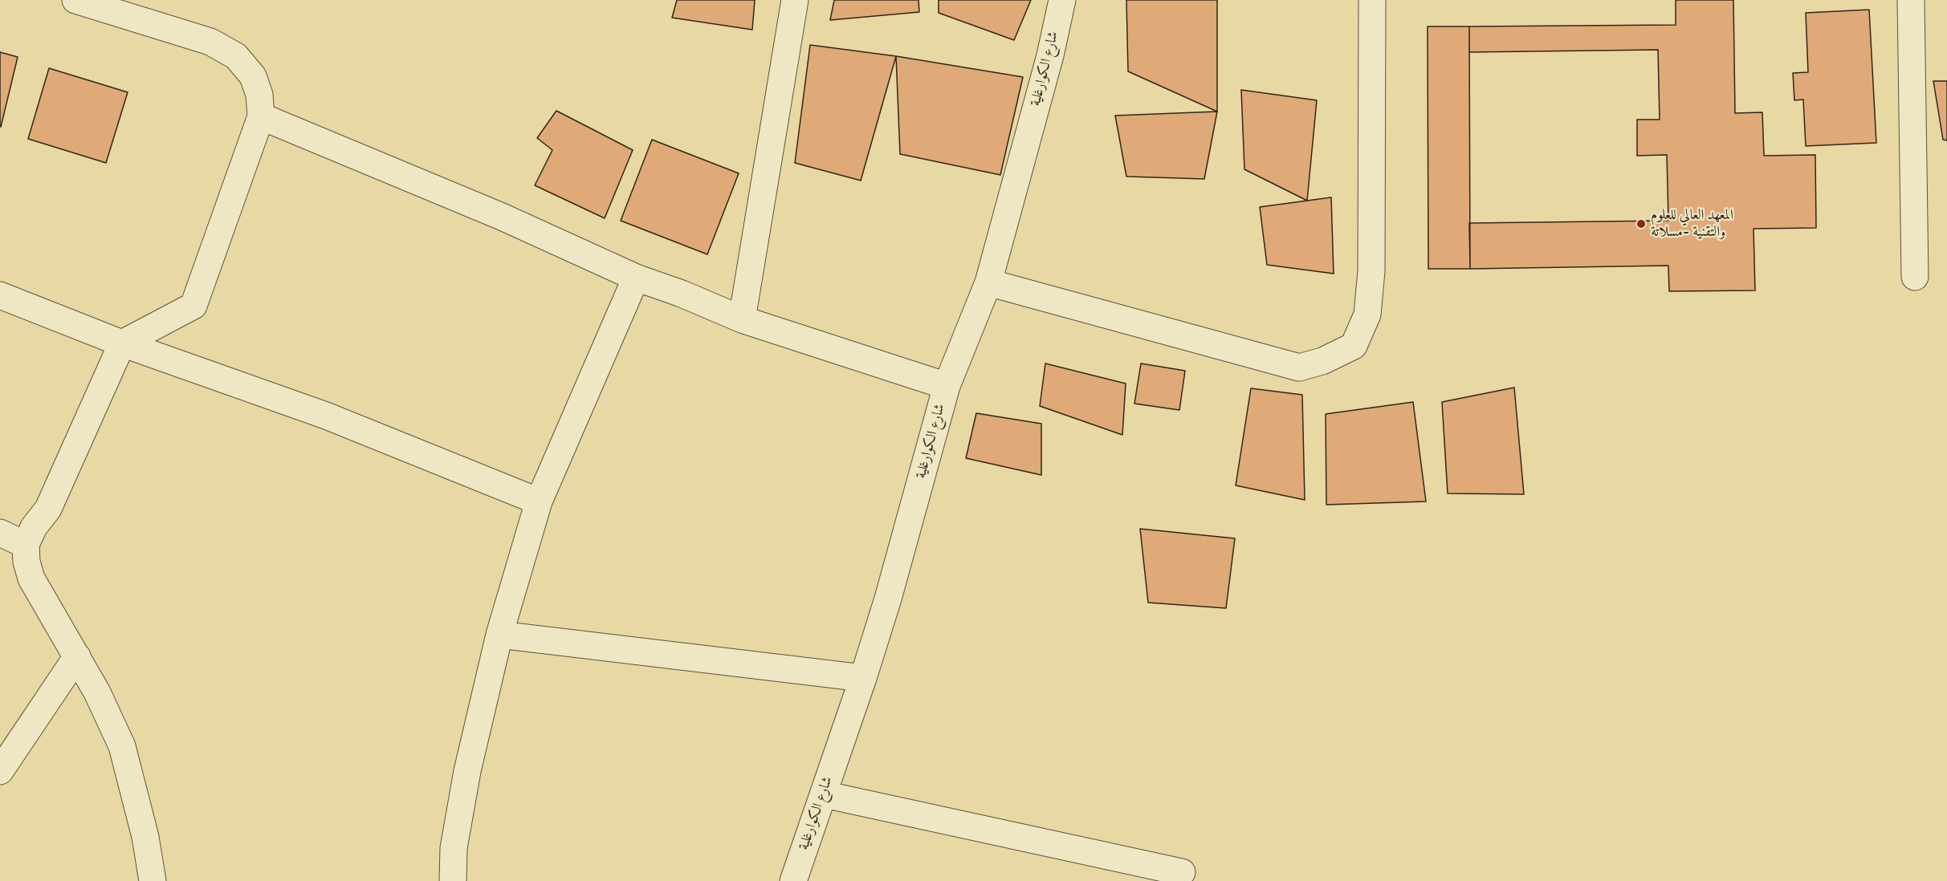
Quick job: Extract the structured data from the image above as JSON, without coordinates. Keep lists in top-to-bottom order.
{
  "streets": {
    "street": ["شارع الكوارغلية"]
  },
  "places": ["المعهد العالي للعلوم والتقنية -مسلاتة"]
}
